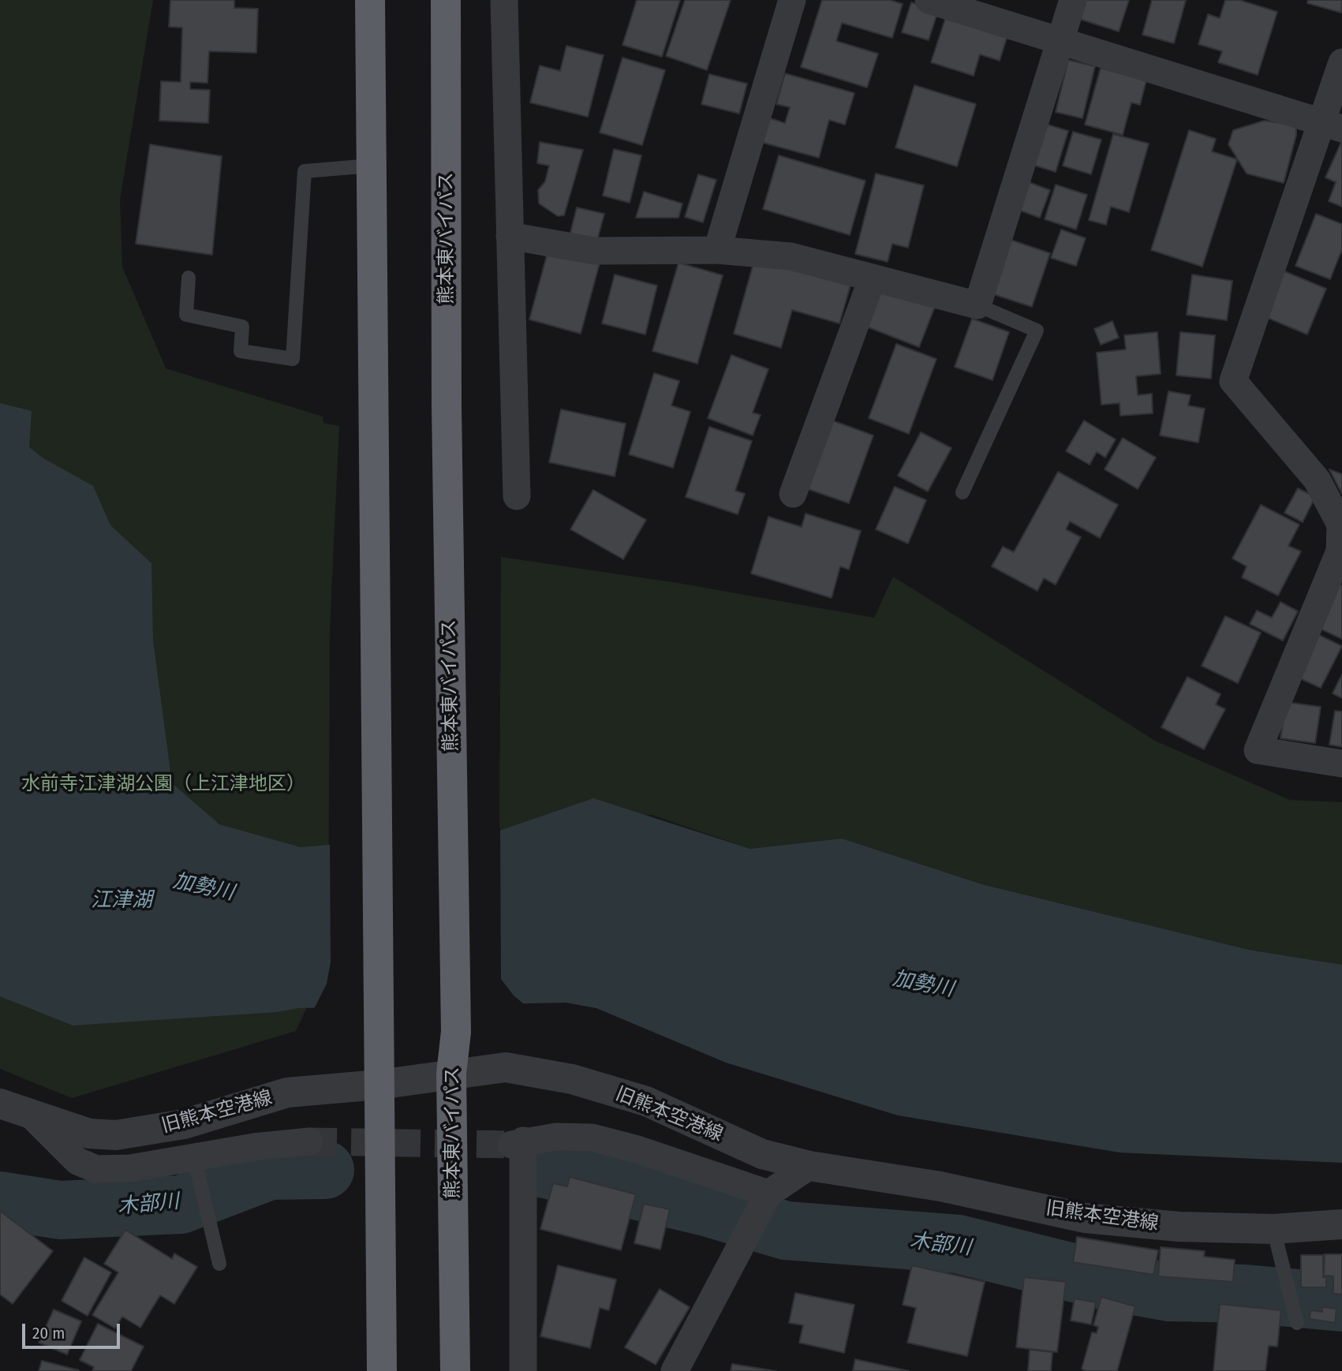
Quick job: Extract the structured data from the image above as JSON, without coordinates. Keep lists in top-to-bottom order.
{
  "streets": {
    "highway": ["熊本東バイパス"],
    "street": ["旧熊本空港線"]
  },
  "crossings": [
    ["熊本東バイパス", "旧熊本空港線"]
  ],
  "water": ["加勢川", "江津湖", "木部川"],
  "parks": ["水前寺江津湖公園（上江津地区）"],
  "scale_bar": "20 m"
}
